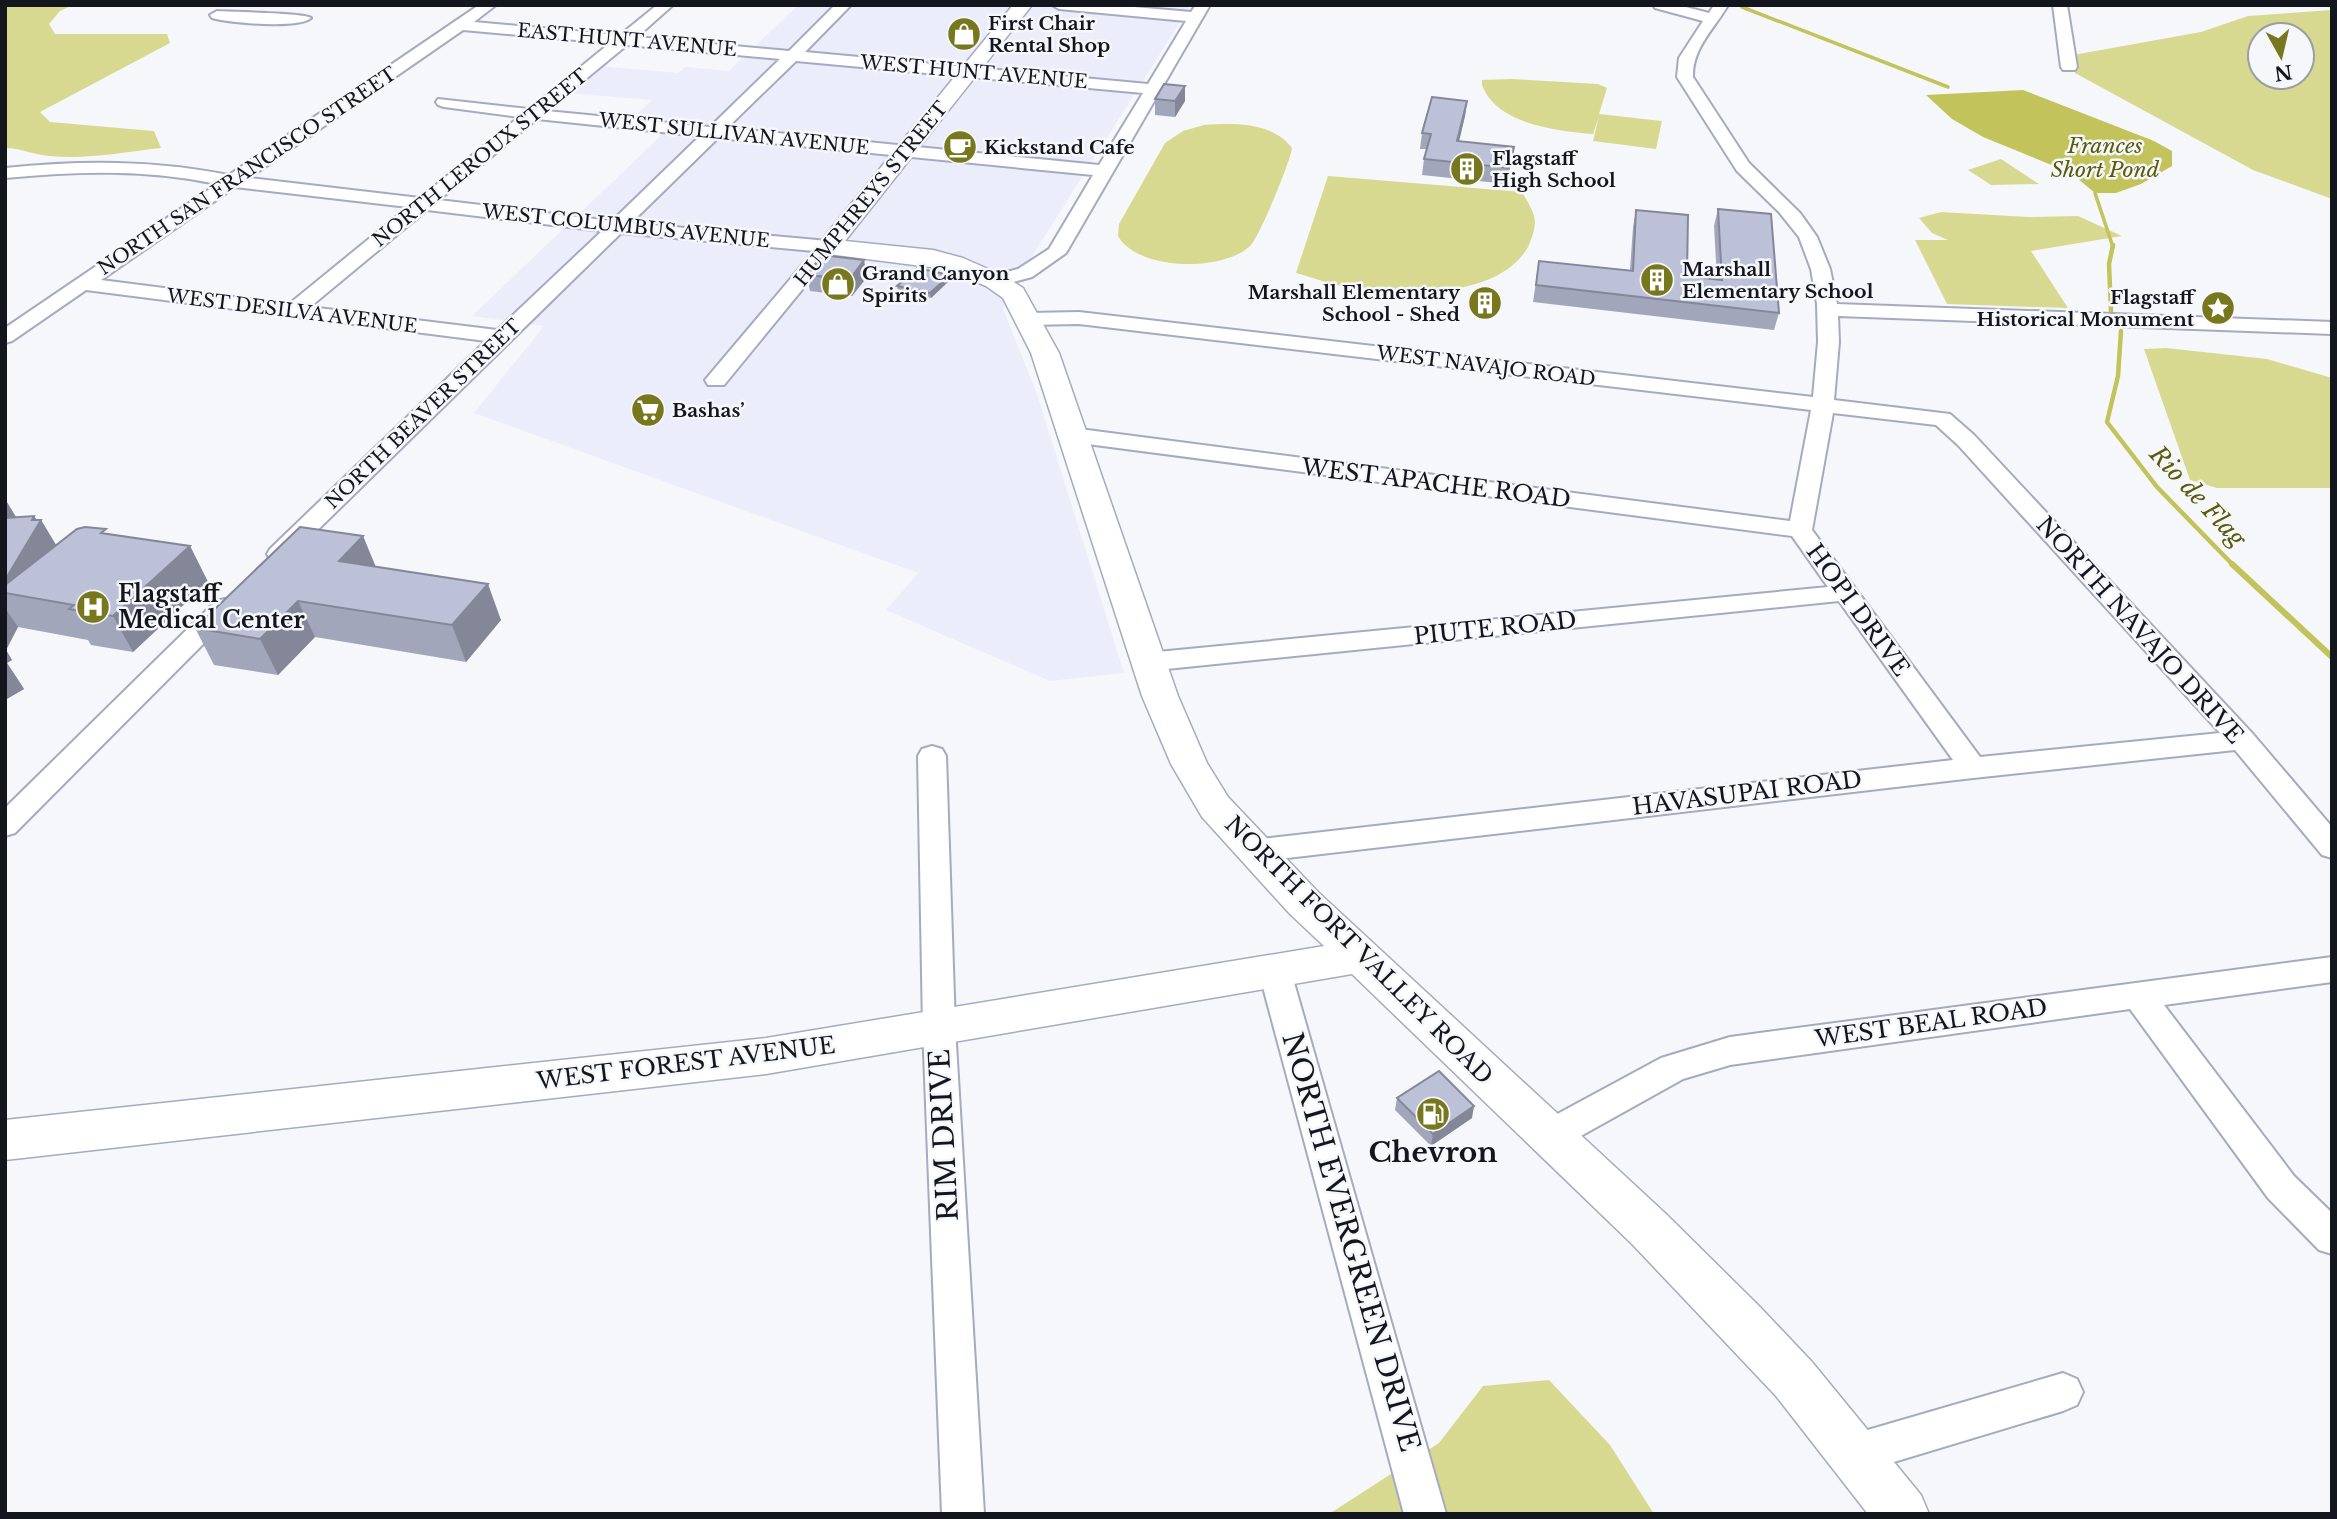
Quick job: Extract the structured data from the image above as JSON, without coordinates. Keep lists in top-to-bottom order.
{
  "streets": {
    "main road": ["HUMPHREYS STREET", "NORTH FORT VALLEY ROAD", "WEST FOREST AVENUE"],
    "street": [
      "EAST HUNT AVENUE",
      "WEST HUNT AVENUE",
      "WEST SULLIVAN AVENUE",
      "NORTH LEROUX STREET",
      "NORTH SAN FRANCISCO STREET",
      "WEST COLUMBUS AVENUE",
      "WEST DESILVA AVENUE",
      "WEST NAVAJO ROAD",
      "NORTH BEAVER STREET",
      "WEST APACHE ROAD",
      "HOPI DRIVE",
      "PIUTE ROAD",
      "NORTH NAVAJO DRIVE",
      "HAVASUPAI ROAD",
      "WEST BEAL ROAD",
      "RIM DRIVE",
      "NORTH EVERGREEN DRIVE"
    ]
  },
  "crossings": [
    ["EAST HUNT AVENUE", "WEST HUNT AVENUE"],
    ["EAST HUNT AVENUE", "NORTH LEROUX STREET"],
    ["EAST HUNT AVENUE", "NORTH SAN FRANCISCO STREET"],
    ["EAST HUNT AVENUE", "NORTH BEAVER STREET"],
    ["WEST HUNT AVENUE", "HUMPHREYS STREET"],
    ["WEST HUNT AVENUE", "NORTH BEAVER STREET"],
    ["WEST SULLIVAN AVENUE", "NORTH LEROUX STREET"],
    ["WEST SULLIVAN AVENUE", "HUMPHREYS STREET"],
    ["WEST SULLIVAN AVENUE", "NORTH BEAVER STREET"],
    ["NORTH LEROUX STREET", "WEST COLUMBUS AVENUE"],
    ["NORTH LEROUX STREET", "WEST DESILVA AVENUE"],
    ["NORTH SAN FRANCISCO STREET", "WEST COLUMBUS AVENUE"],
    ["NORTH SAN FRANCISCO STREET", "WEST DESILVA AVENUE"],
    ["HUMPHREYS STREET", "WEST COLUMBUS AVENUE"],
    ["HUMPHREYS STREET", "NORTH FORT VALLEY ROAD"],
    ["WEST COLUMBUS AVENUE", "NORTH BEAVER STREET"],
    ["WEST COLUMBUS AVENUE", "NORTH FORT VALLEY ROAD"],
    ["WEST DESILVA AVENUE", "NORTH BEAVER STREET"],
    ["WEST NAVAJO ROAD", "HOPI DRIVE"],
    ["WEST NAVAJO ROAD", "NORTH NAVAJO DRIVE"],
    ["WEST NAVAJO ROAD", "NORTH FORT VALLEY ROAD"],
    ["WEST APACHE ROAD", "HOPI DRIVE"],
    ["WEST APACHE ROAD", "NORTH FORT VALLEY ROAD"],
    ["HOPI DRIVE", "PIUTE ROAD"],
    ["HOPI DRIVE", "HAVASUPAI ROAD"],
    ["PIUTE ROAD", "NORTH FORT VALLEY ROAD"],
    ["NORTH NAVAJO DRIVE", "HAVASUPAI ROAD"],
    ["HAVASUPAI ROAD", "NORTH FORT VALLEY ROAD"],
    ["NORTH FORT VALLEY ROAD", "WEST BEAL ROAD"],
    ["NORTH FORT VALLEY ROAD", "WEST FOREST AVENUE"],
    ["WEST FOREST AVENUE", "RIM DRIVE"],
    ["WEST FOREST AVENUE", "NORTH EVERGREEN DRIVE"]
  ],
  "water": ["Frances Short Pond", "Rio de Flag"],
  "places": {
    "shop": ["First Chair Rental Shop", "Grand Canyon Spirits"],
    "cafe": ["Kickstand Cafe"],
    "building": ["Flagstaff High School", "Marshall Elementary School", "Marshall Elementary School - Shed"],
    "place": ["Flagstaff Historical Monument"],
    "supermarket": ["Bashas’"],
    "hospital": ["Flagstaff Medical Center"],
    "fuel station": ["Chevron"]
  },
  "north": "bottom"
}
